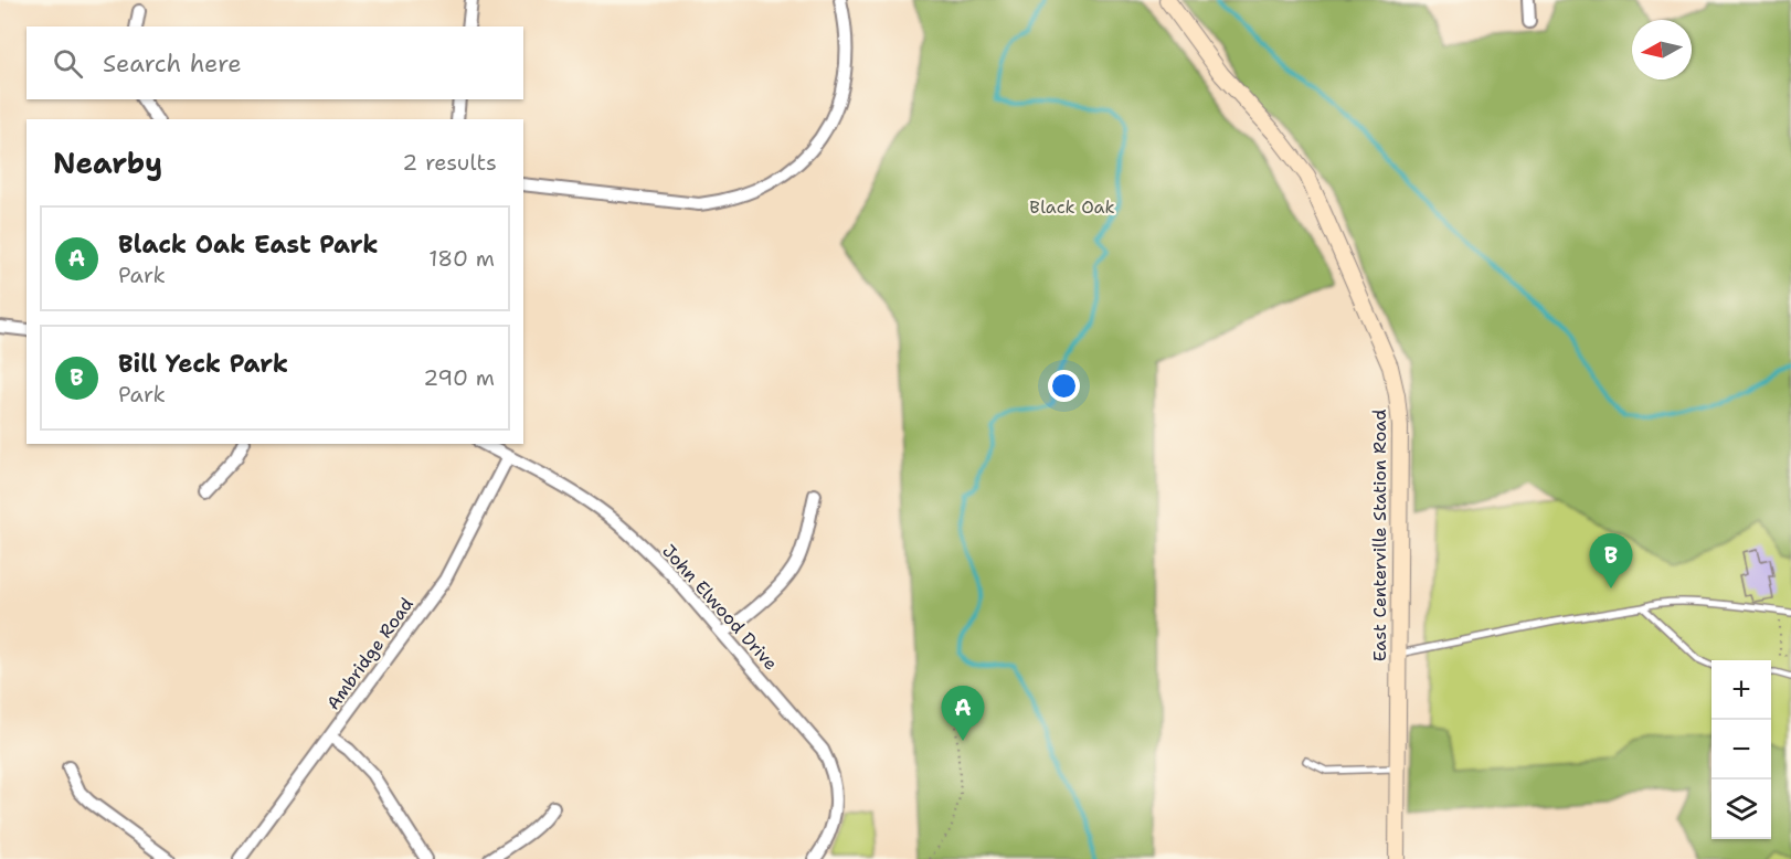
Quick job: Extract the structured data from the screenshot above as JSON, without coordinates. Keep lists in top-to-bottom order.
{
  "streets": {
    "street": ["East Centerville Station Road", "John Elwood Drive", "Ambridge Road"]
  },
  "crossings": [
    ["John Elwood Drive", "Ambridge Road"]
  ],
  "parks": ["Black Oak"],
  "north": "left",
  "page": {
    "search": "Search here",
    "heading": ["Nearby", "2 results"],
    "list": [
      {
        "mark": "A",
        "name": "Black Oak East Park",
        "note": "Park",
        "value": "180 m"
      },
      {
        "mark": "B",
        "name": "Bill Yeck Park",
        "note": "Park",
        "value": "290 m"
      }
    ],
    "pins": ["B", "A"],
    "map_buttons": ["+", "−"]
  }
}
